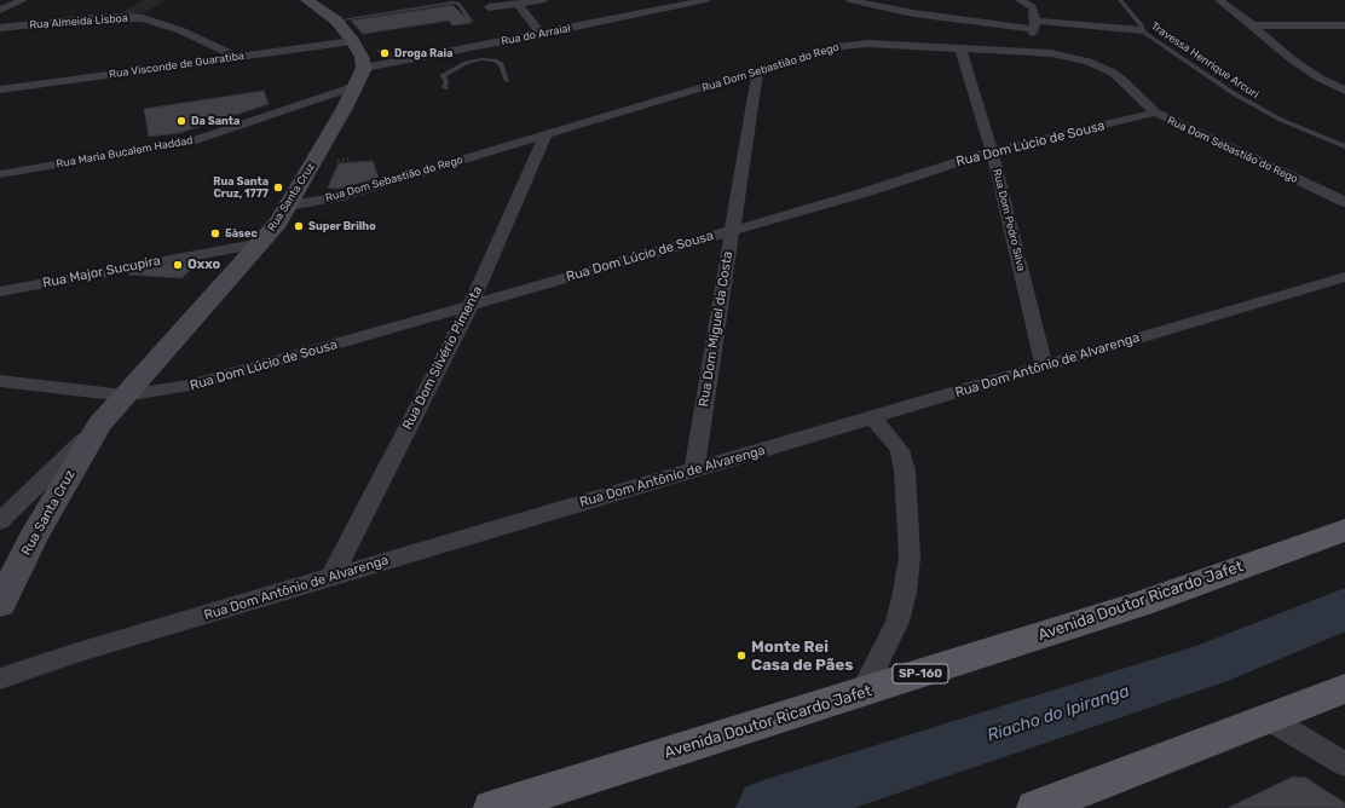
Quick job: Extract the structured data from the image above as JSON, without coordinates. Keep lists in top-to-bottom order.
{
  "streets": {
    "main road": ["Rua Santa Cruz", "Avenida Doutor Ricardo Jafet", "SP-160"],
    "street": [
      "Rua Almeida Lisboa",
      "Rua do Arraial",
      "Rua Visconde de Guaratiba",
      "Rua Dom Sebastião do Rego",
      "Rua Dom Lúcio de Sousa",
      "Rua Maria Bucalem Haddad",
      "Rua Dom Pedro Silva",
      "Rua Major Sucupira",
      "Rua Dom Miguel da Costa",
      "Rua Dom Silvério Pimenta",
      "Rua Dom Antônio de Alvarenga"
    ],
    "lane": ["Travessa Henrique Arcuri"]
  },
  "crossings": [
    ["Rua Almeida Lisboa", "Rua Visconde de Guaratiba"],
    ["Rua do Arraial", "Rua Santa Cruz"],
    ["Rua Dom Sebastião do Rego", "Rua Dom Lúcio de Sousa"],
    ["Rua Dom Sebastião do Rego", "Rua Santa Cruz"],
    ["Rua Dom Sebastião do Rego", "Rua Dom Pedro Silva"],
    ["Rua Dom Sebastião do Rego", "Rua Dom Miguel da Costa"],
    ["Rua Dom Sebastião do Rego", "Rua Dom Silvério Pimenta"],
    ["Rua Dom Lúcio de Sousa", "Rua Santa Cruz"],
    ["Rua Dom Lúcio de Sousa", "Rua Dom Pedro Silva"],
    ["Rua Dom Lúcio de Sousa", "Rua Dom Miguel da Costa"],
    ["Rua Dom Lúcio de Sousa", "Rua Dom Silvério Pimenta"],
    ["Rua Maria Bucalem Haddad", "Rua Santa Cruz"],
    ["Rua Santa Cruz", "Rua Major Sucupira"],
    ["Rua Dom Pedro Silva", "Rua Dom Antônio de Alvarenga"],
    ["Rua Dom Miguel da Costa", "Rua Dom Antônio de Alvarenga"],
    ["Rua Dom Silvério Pimenta", "Rua Dom Antônio de Alvarenga"]
  ],
  "water": ["Riacho do Ipiranga"],
  "places": [
    "Droga Raia",
    "Da Santa",
    "Rua Santa Cruz, 1777",
    "Super Brilho",
    "5àsec",
    "Oxxo",
    "Monte Rei Casa de Pães"
  ]
}
